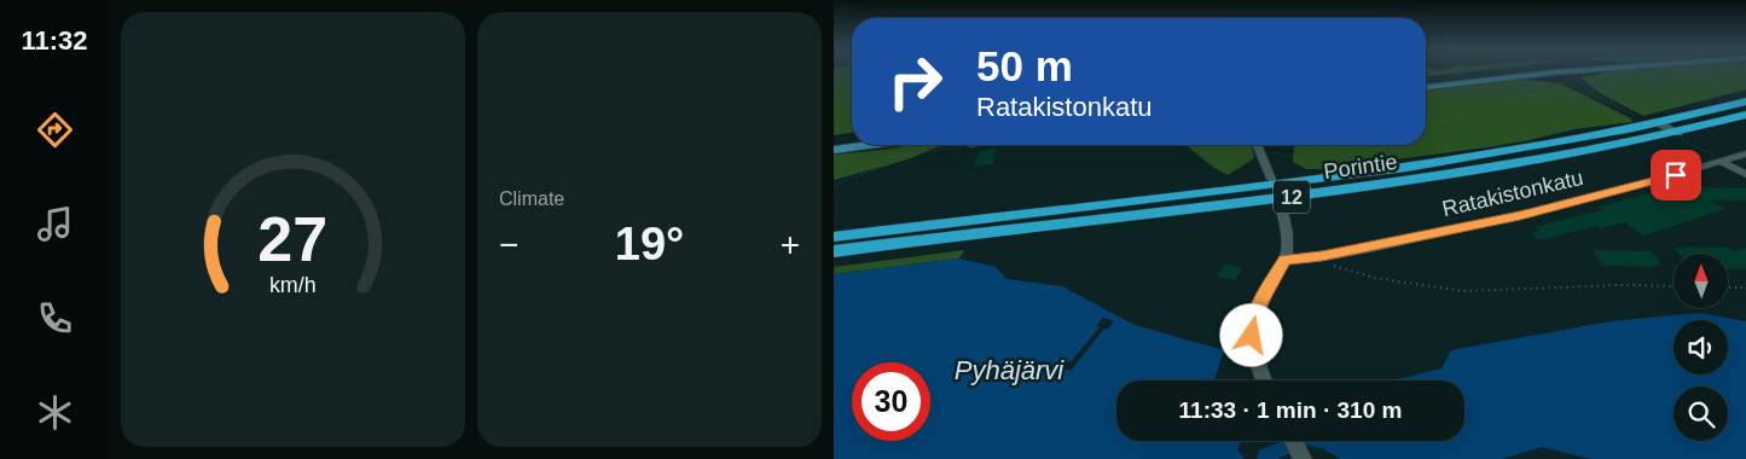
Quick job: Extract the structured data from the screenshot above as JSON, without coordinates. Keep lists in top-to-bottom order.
{
  "streets": {
    "highway": ["Porintie", "12"],
    "street": ["Ratakistonkatu"]
  },
  "water": ["Pyhäjärvi"],
  "north": "top",
  "page": {
    "tabs": "11:32",
    "tile": "Climate",
    "turn": ["50 m", "Ratakistonkatu"],
    "heat": ["−", "19°", "+"],
    "limit": "30",
    "trip": "11:33 · 1 min · 310 m",
    "gauge": ["27", "km/h"]
  }
}
